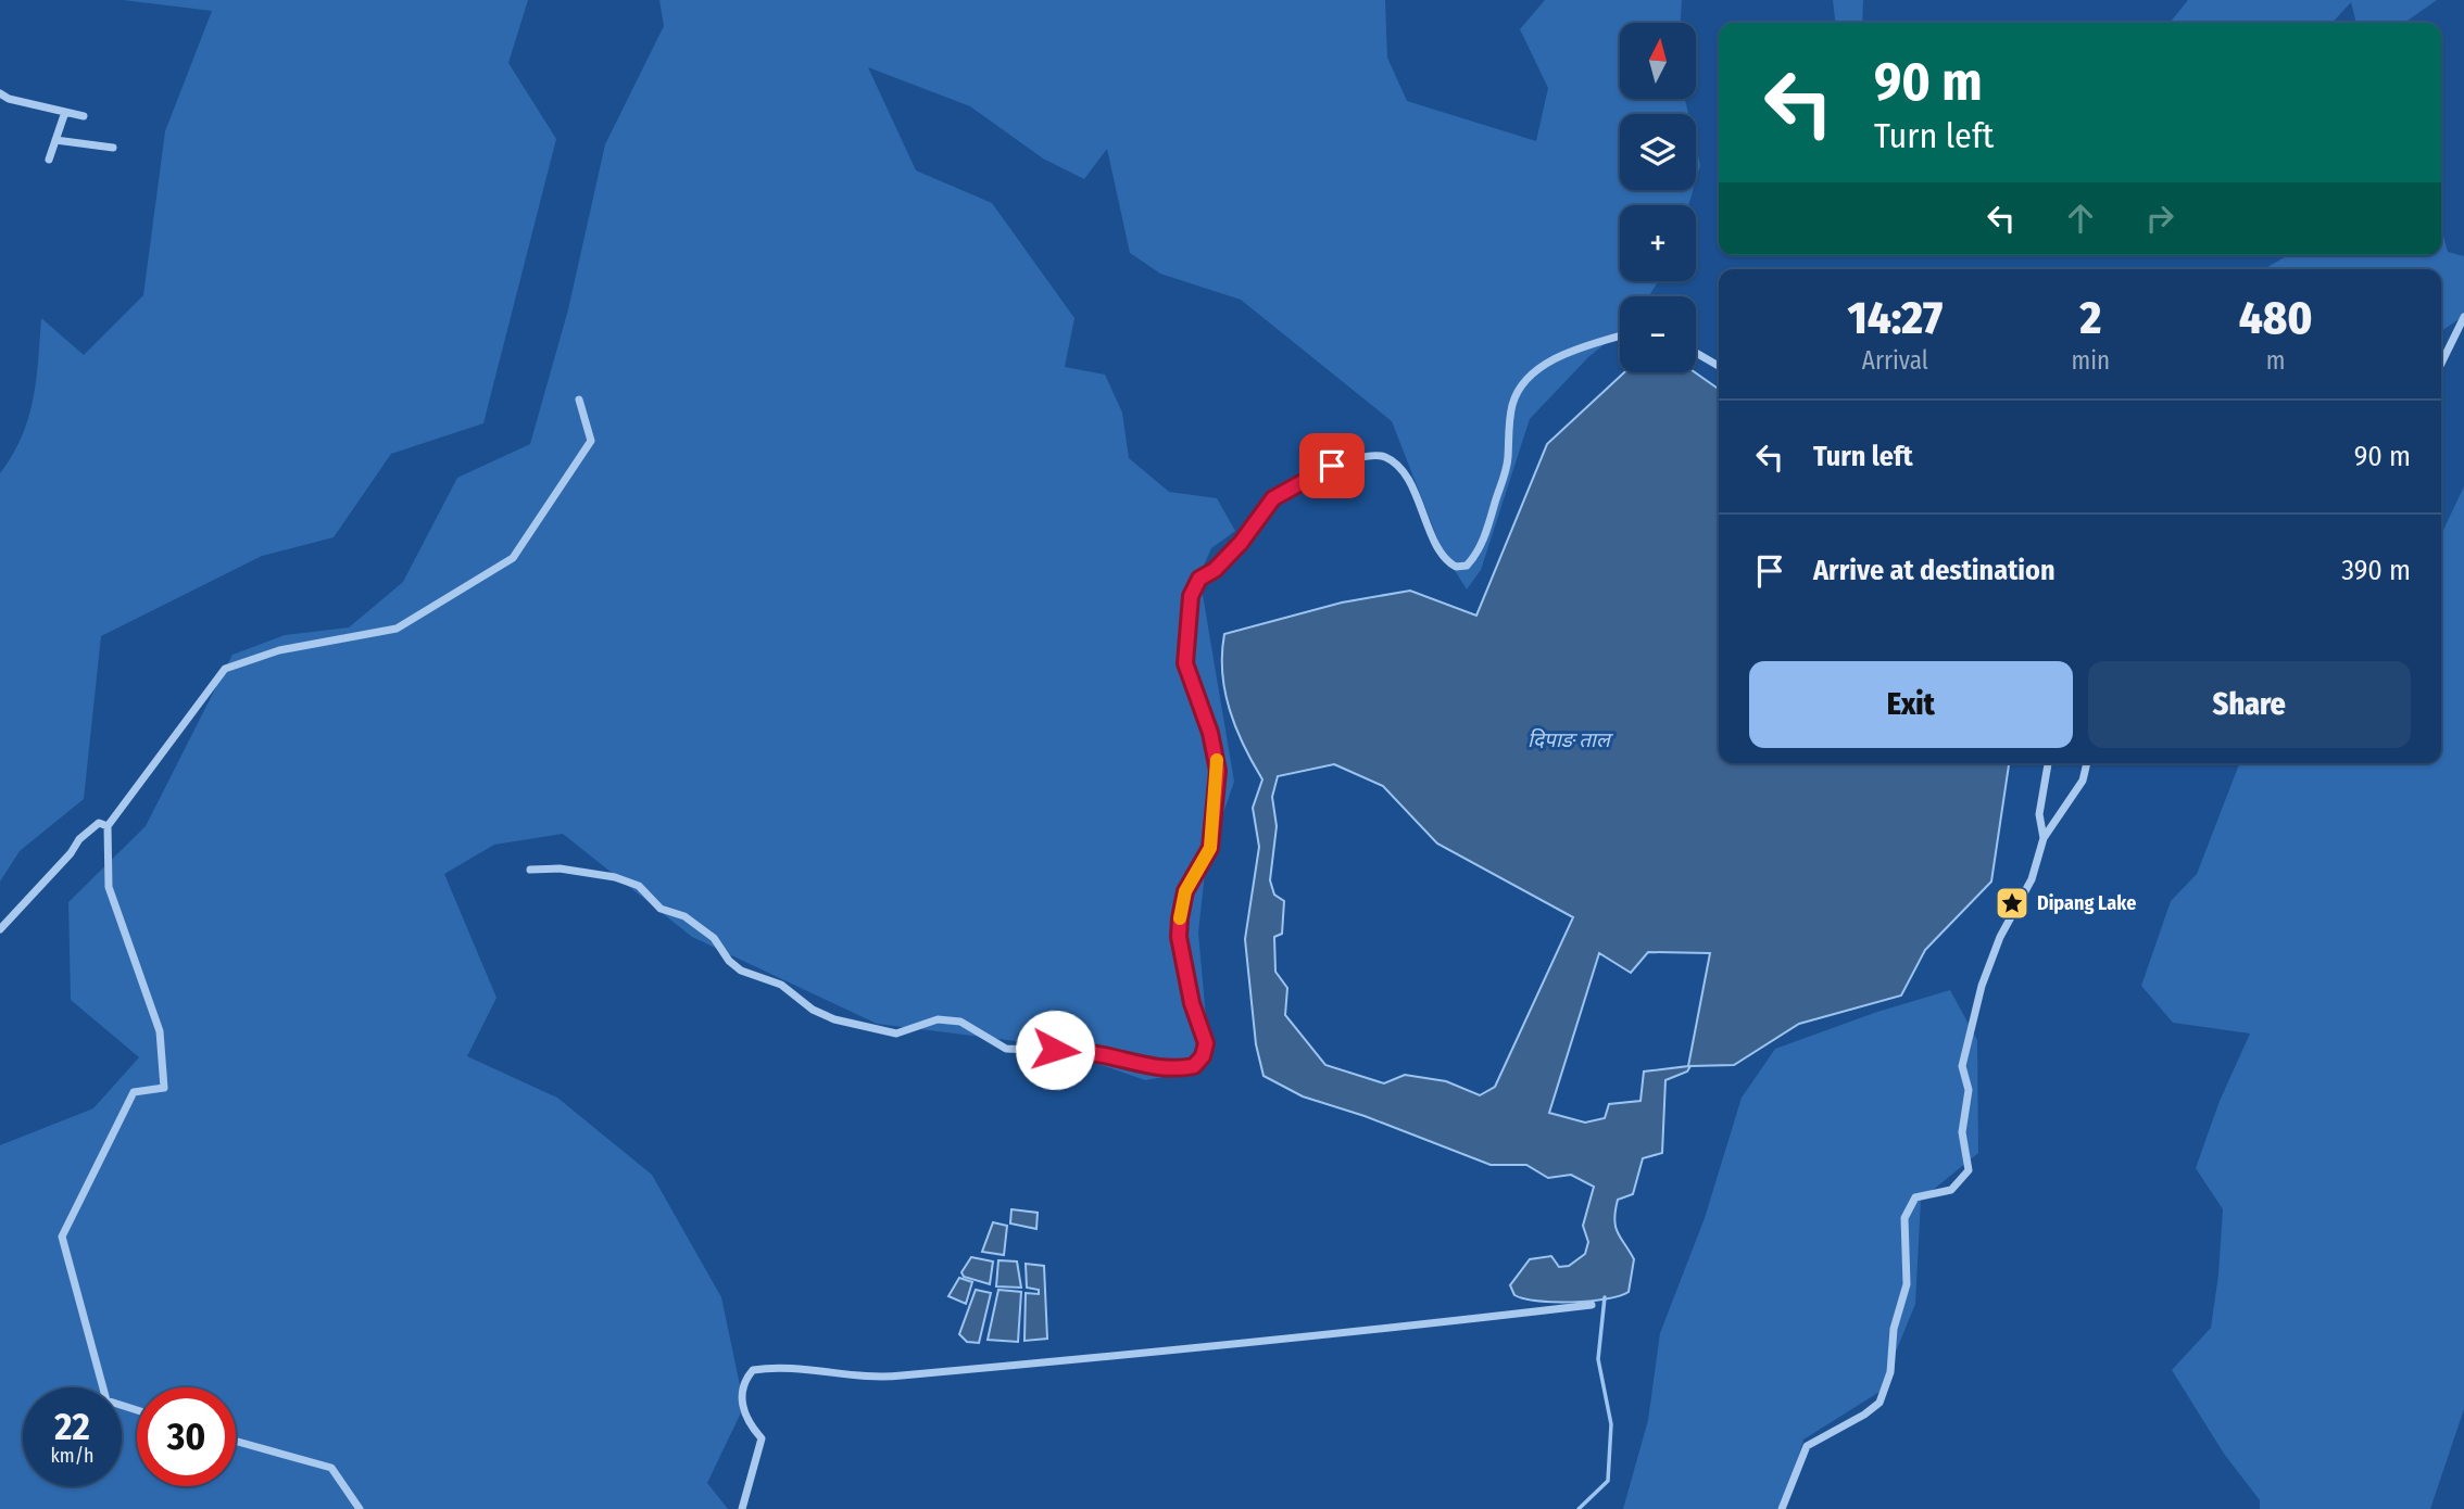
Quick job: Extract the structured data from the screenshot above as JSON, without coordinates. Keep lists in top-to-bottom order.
{
  "water": ["दिपाङ ताल"],
  "places": {
    "place": ["Dipang Lake"]
  },
  "north": "top",
  "page": {
    "map_buttons": ["+", "−"],
    "turn": ["90 m", "Turn left"],
    "eta": [
      "14:27",
      "Arrival",
      "2",
      "min",
      "480",
      "m"
    ],
    "list": [
      {
        "name": "Turn left",
        "value": "90 m"
      },
      {
        "name": "Arrive at destination",
        "value": "390 m"
      }
    ],
    "buttons": ["Exit", "Share"],
    "speed": "22 km/h",
    "limit": "30"
  }
}
